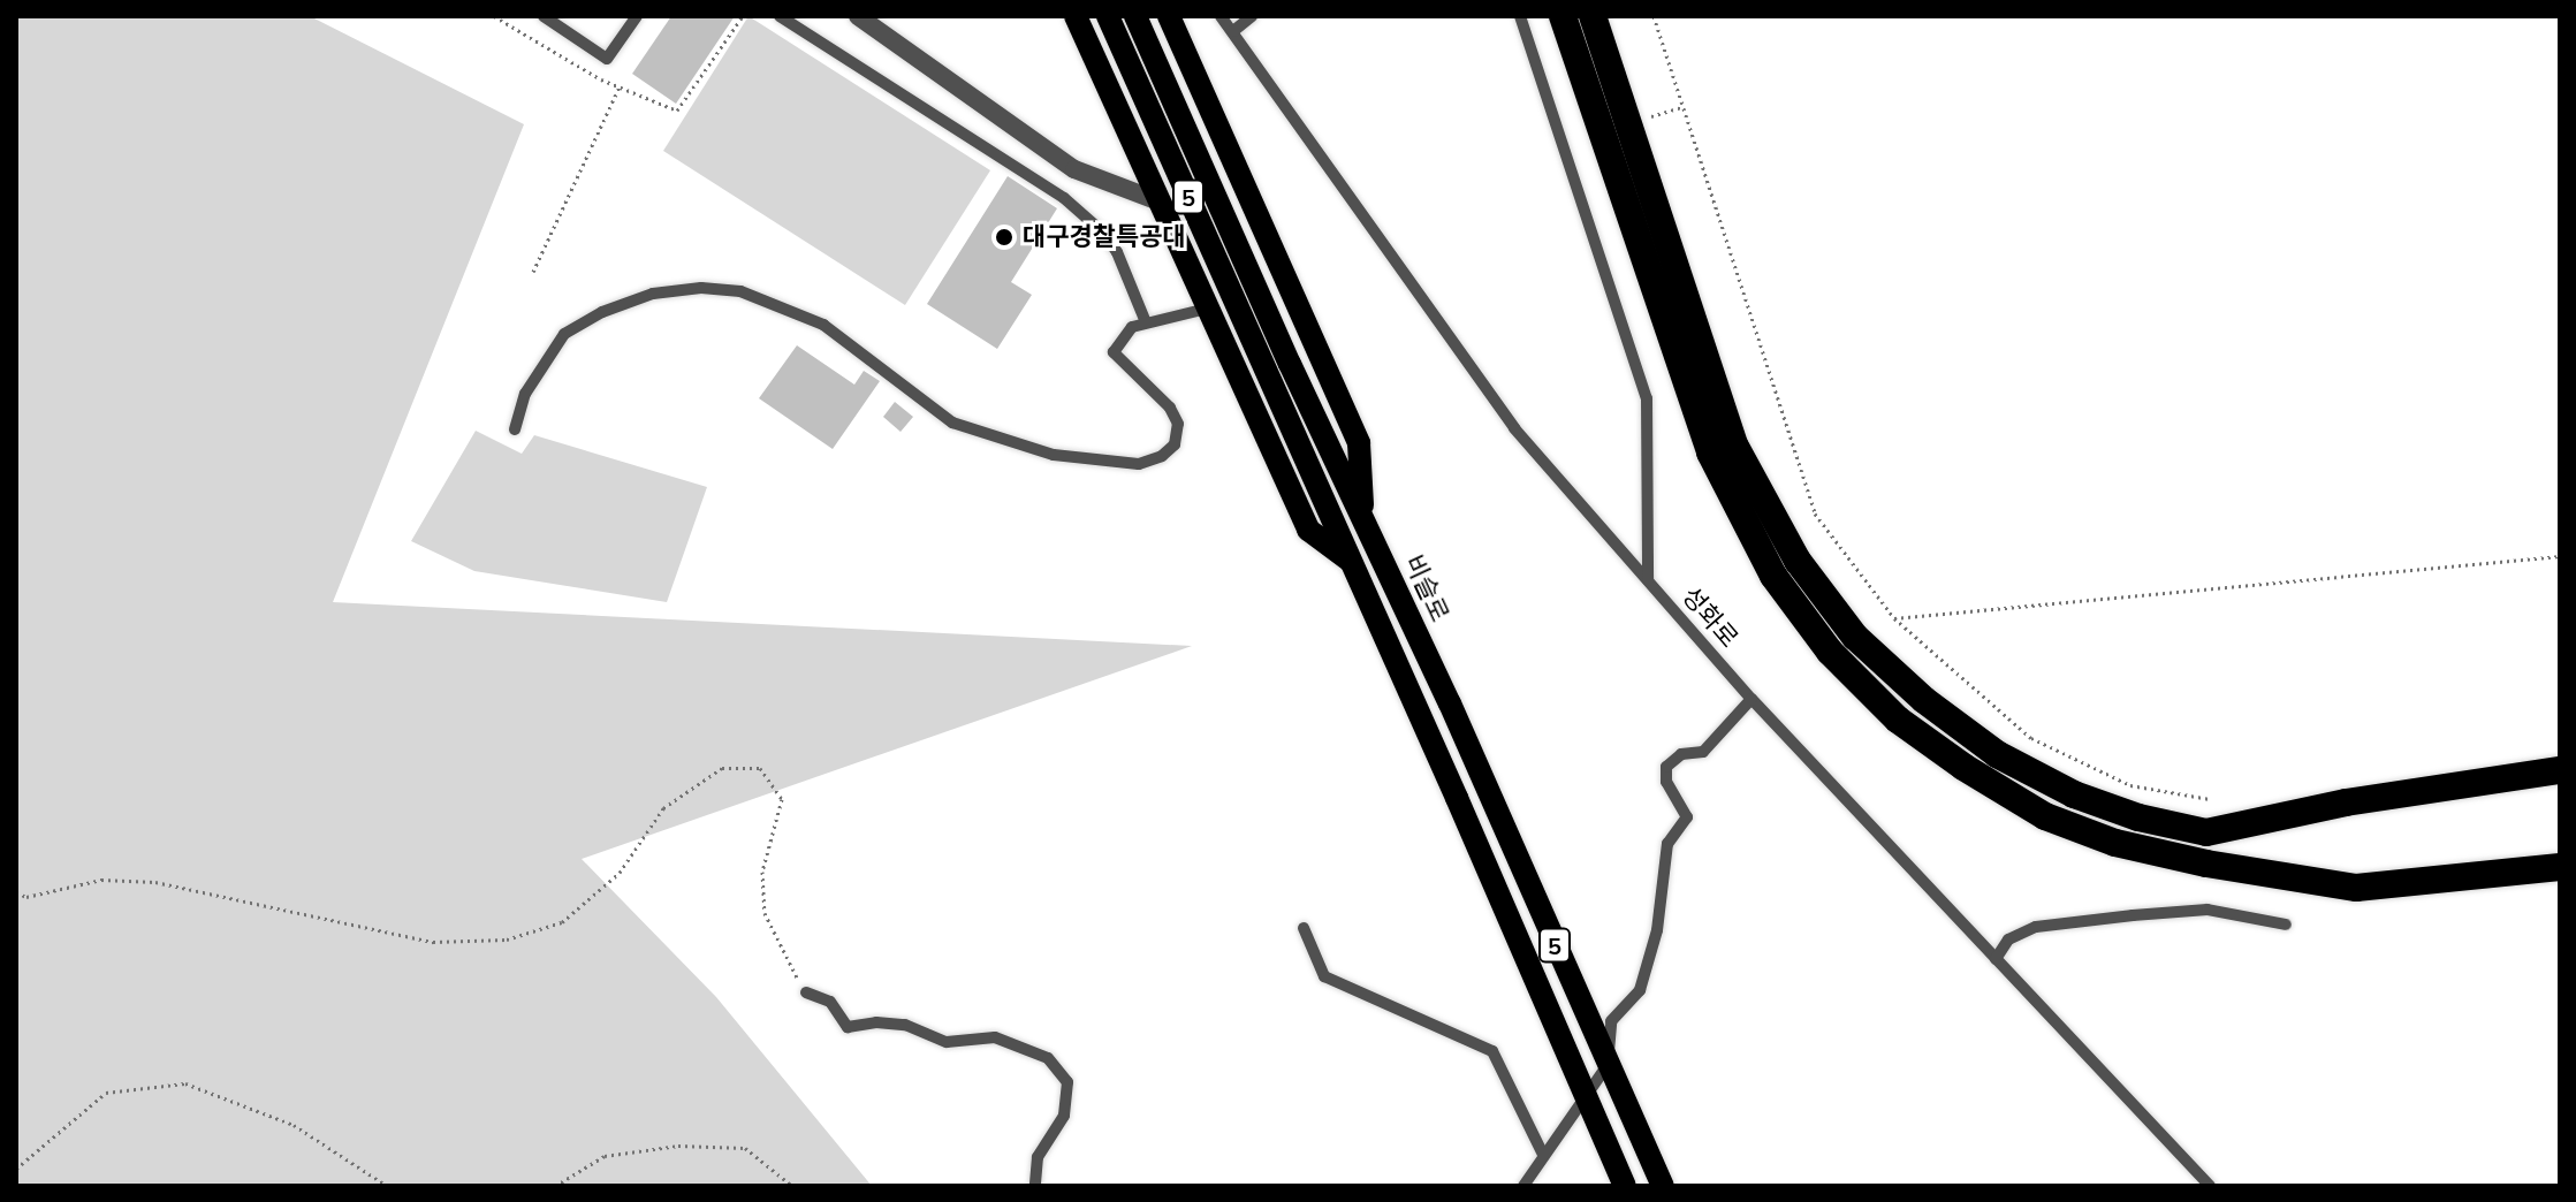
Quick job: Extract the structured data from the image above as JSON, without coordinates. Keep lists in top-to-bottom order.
{
  "streets": {
    "main road": ["5", "비슬로"],
    "lane": ["성화로"]
  },
  "places": ["대구경찰특공대"]
}
